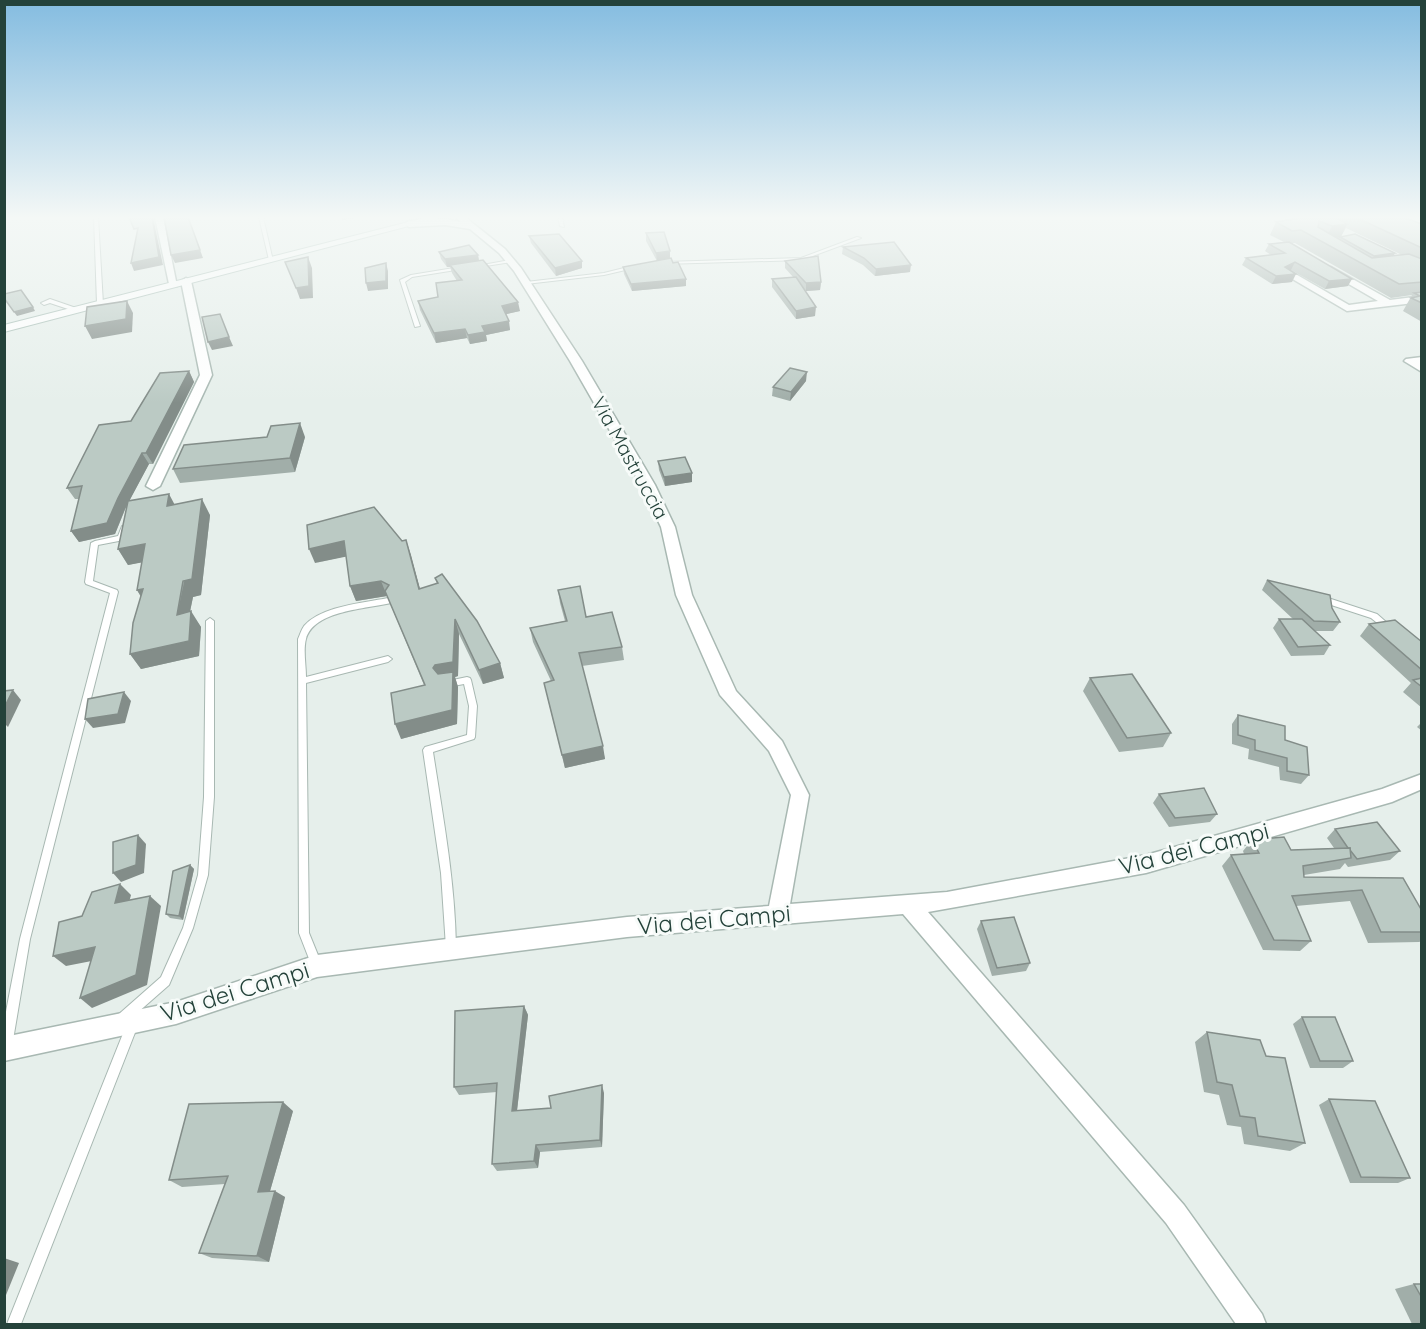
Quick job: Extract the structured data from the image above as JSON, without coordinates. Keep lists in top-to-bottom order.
{
  "streets": {
    "street": ["Via Mastruccia", "Via dei Campi"]
  },
  "crossings": [
    ["Via Mastruccia", "Via dei Campi"]
  ]
}
